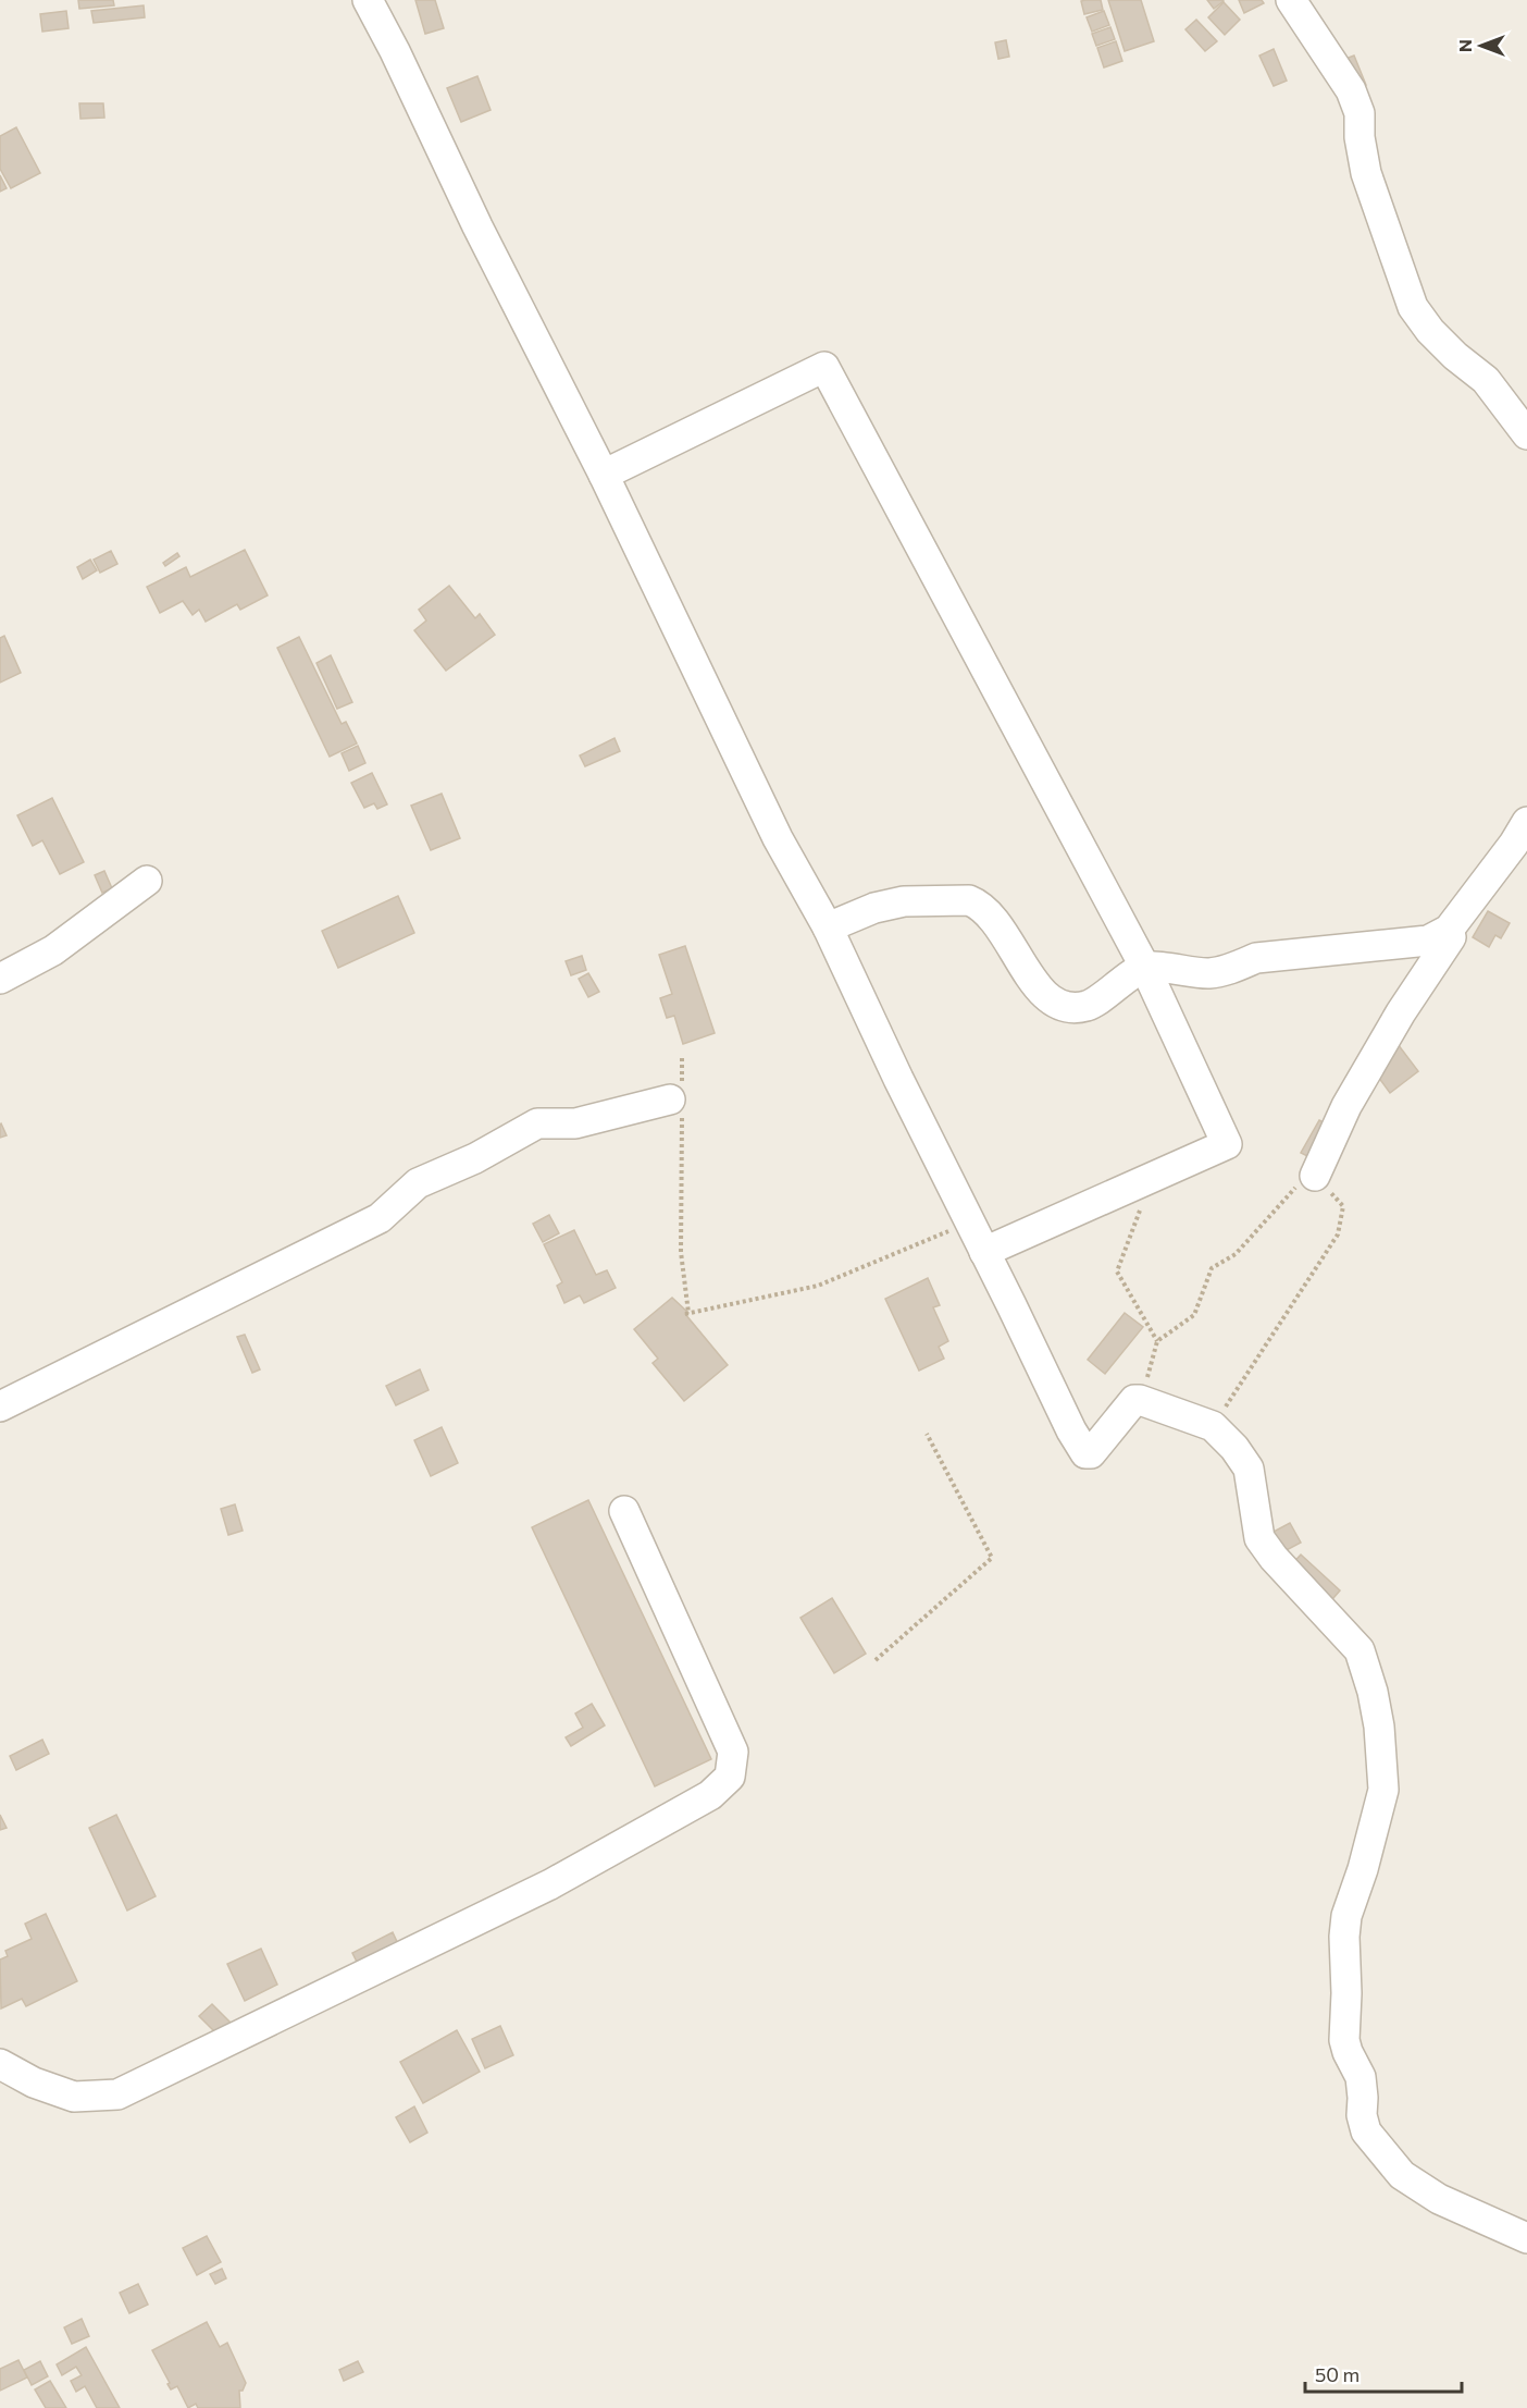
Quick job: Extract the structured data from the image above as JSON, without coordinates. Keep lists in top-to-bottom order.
{
  "scale_bar": "50 m",
  "north": "left"
}
